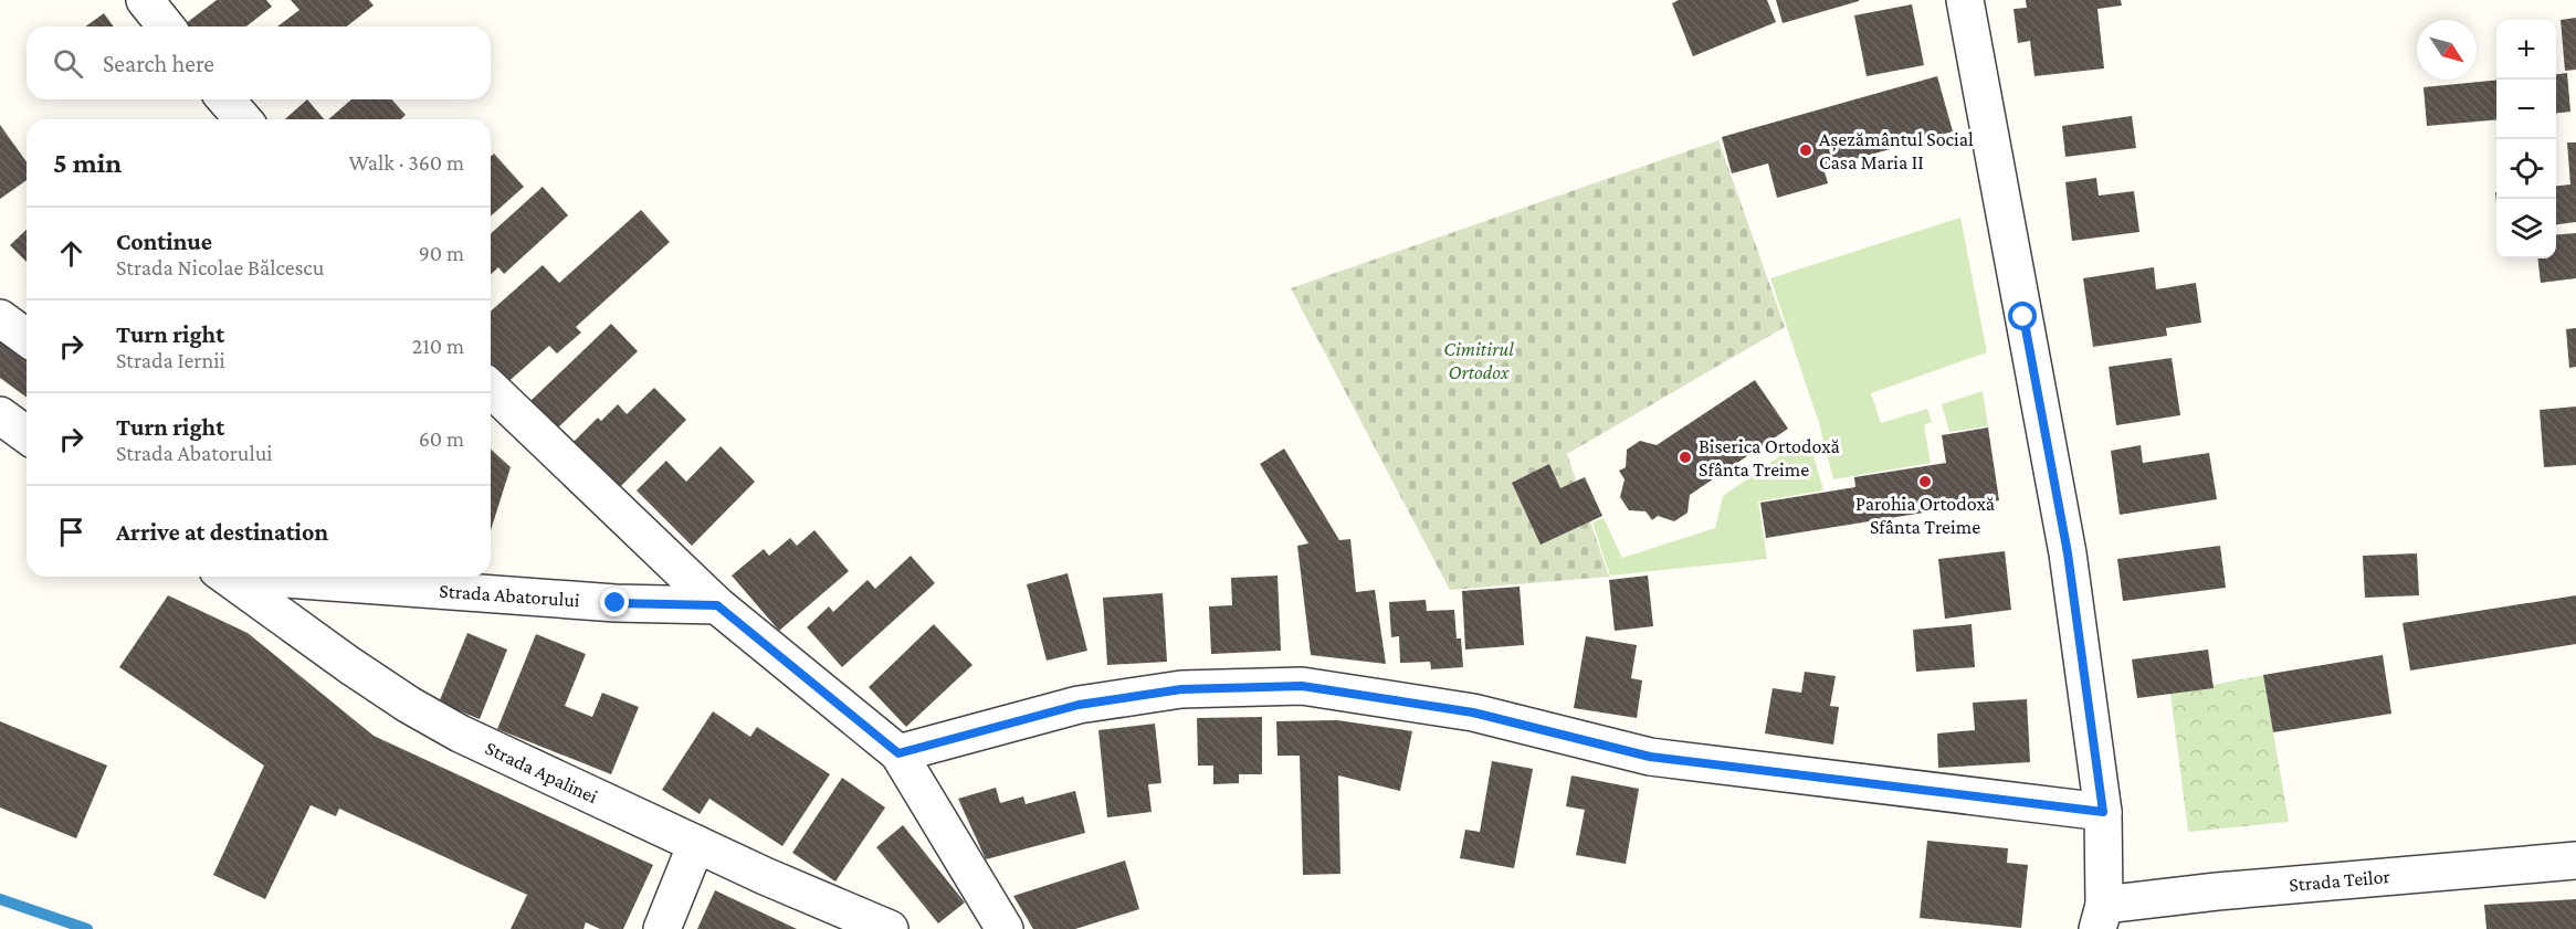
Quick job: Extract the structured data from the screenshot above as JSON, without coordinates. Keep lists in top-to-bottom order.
{
  "streets": {
    "street": ["Strada Abatorului", "Strada Apalinei", "Strada Teilor"]
  },
  "parks": ["Cimitirul Ortodox"],
  "places": ["Așezământul Social Casa Maria II", "Biserica Ortodoxă Sfânta Treime", "Parohia Ortodoxă Sfânta Treime"],
  "north": "bottom right",
  "page": {
    "map_buttons": ["+", "−"],
    "search": "Search here",
    "heading": ["5 min", "Walk · 360 m"],
    "list": [
      ["Continue", "Strada Nicolae Bălcescu", "90 m"],
      ["Turn right", "Strada Iernii", "210 m"],
      ["Turn right", "Strada Abatorului", "60 m"],
      "Arrive at destination"
    ]
  }
}
